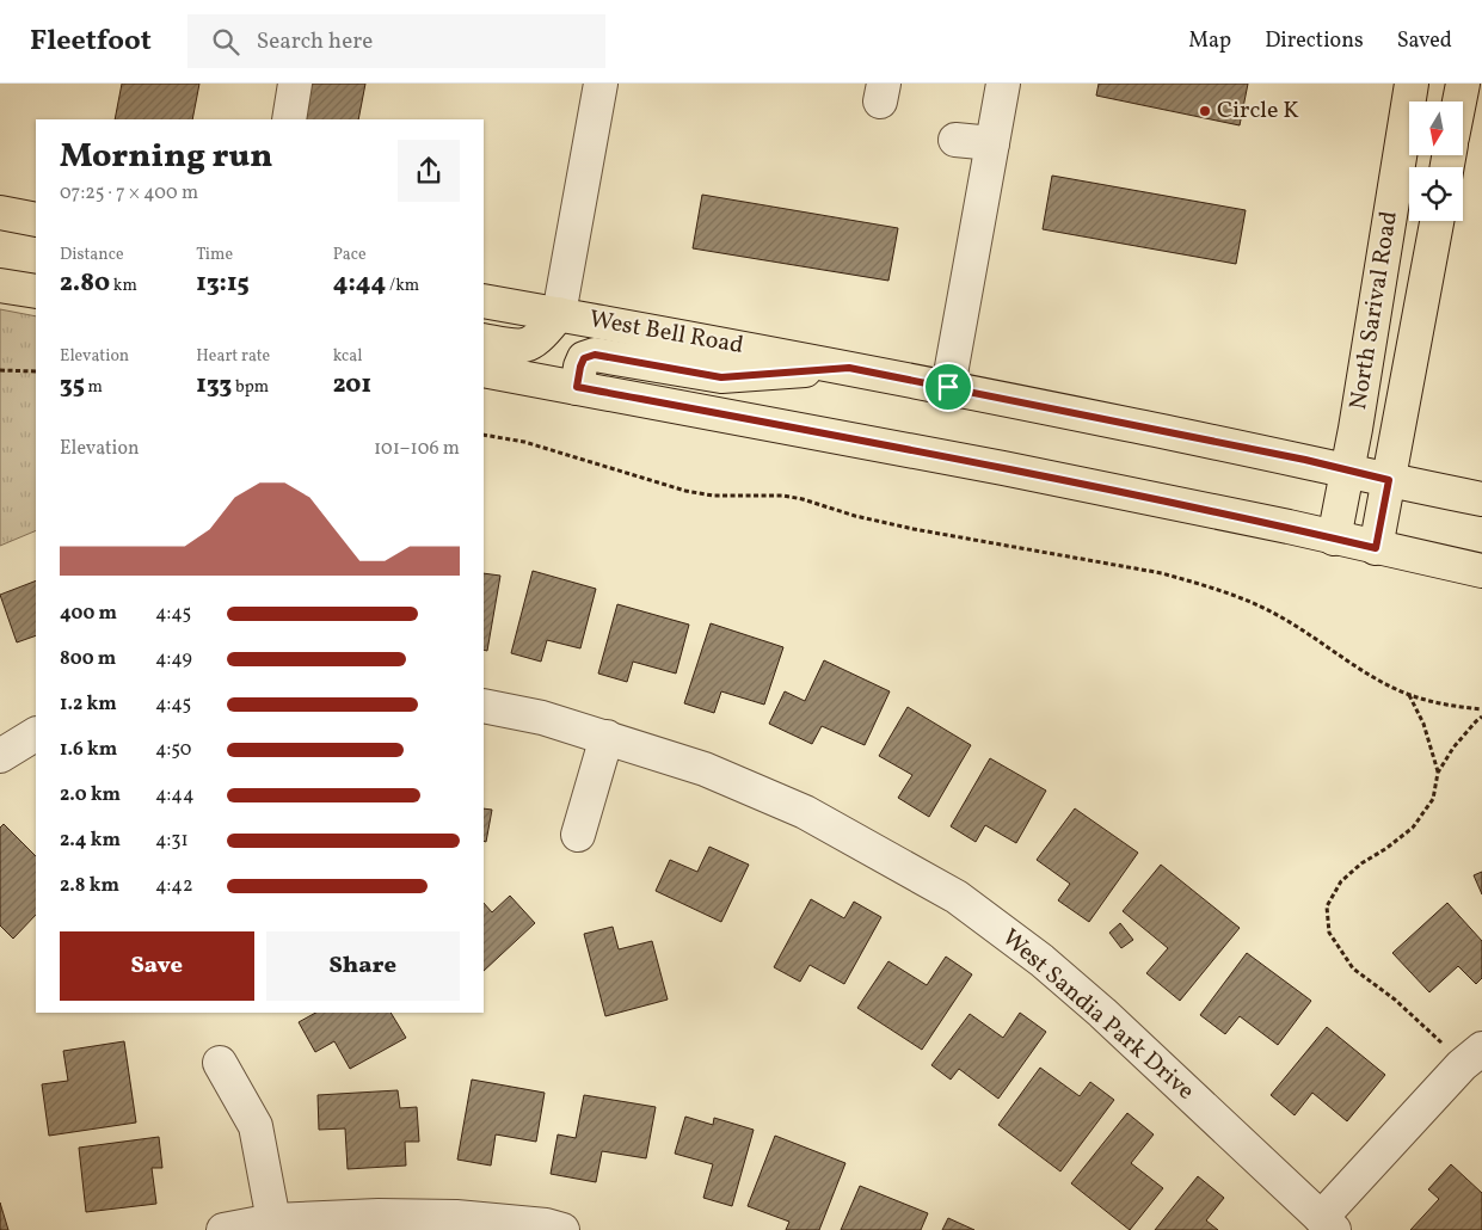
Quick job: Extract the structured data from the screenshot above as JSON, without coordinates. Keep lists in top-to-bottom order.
{
  "streets": {
    "main road": ["North Sarival Road", "West Bell Road"],
    "street": ["West Sandia Park Drive"]
  },
  "crossings": [
    ["North Sarival Road", "West Bell Road"]
  ],
  "places": ["Circle K"],
  "north": "bottom",
  "page": {
    "header": "Fleetfoot",
    "search": "Search here",
    "nav": ["Map", "Directions", "Saved"],
    "heading": ["Morning run", "07:25 · 7 × 400 m"],
    "stats": [
      ["Distance", "2.80 km"],
      ["Time", "13:15"],
      ["Pace", "4:44 /km"],
      ["Elevation", "35 m"],
      ["Heart rate", "133 bpm"],
      ["kcal", "201"]
    ],
    "chart": ["Elevation", "101–106 m"],
    "list": [
      {
        "name": "400 m",
        "note": "4:45"
      },
      {
        "name": "800 m",
        "note": "4:49"
      },
      {
        "name": "1.2 km",
        "note": "4:45"
      },
      {
        "name": "1.6 km",
        "note": "4:50"
      },
      {
        "name": "2.0 km",
        "note": "4:44"
      },
      {
        "name": "2.4 km",
        "note": "4:31"
      },
      {
        "name": "2.8 km",
        "note": "4:42"
      }
    ],
    "buttons": ["Save", "Share"]
  }
}
